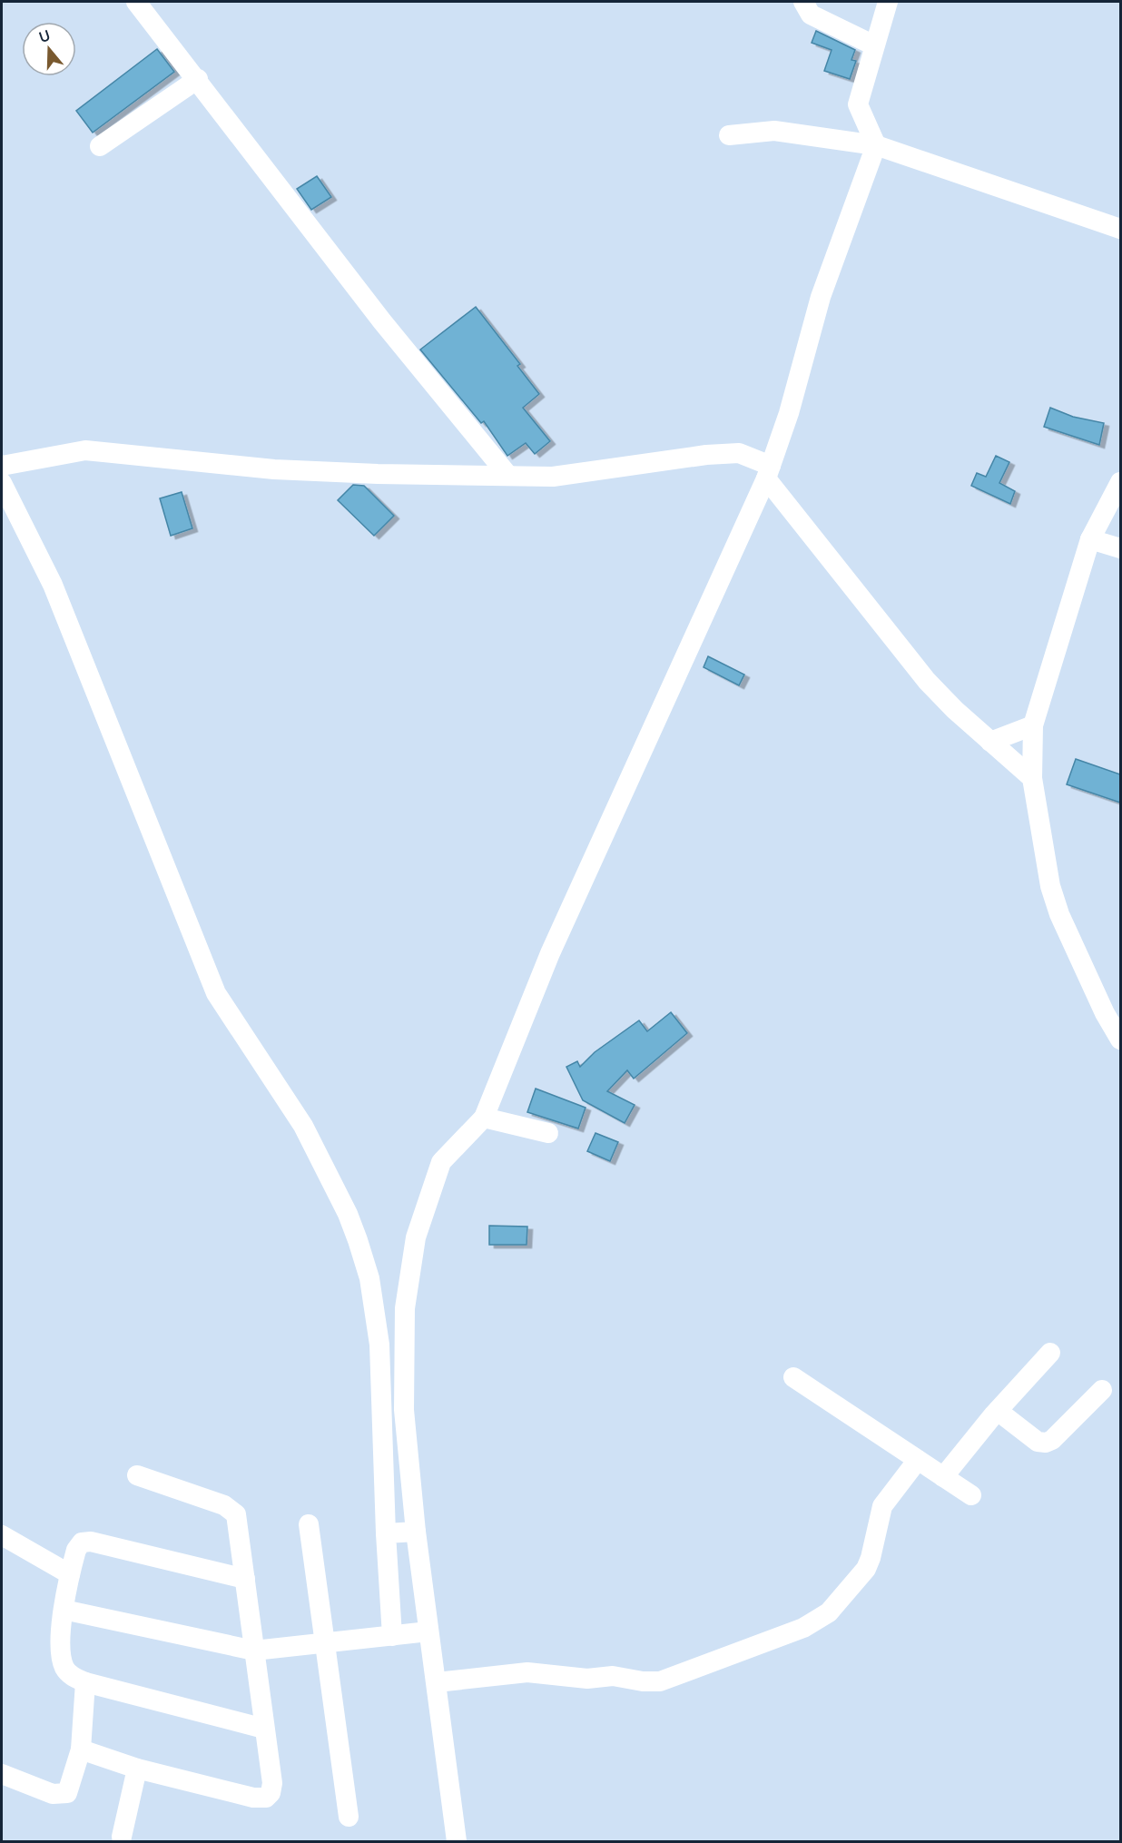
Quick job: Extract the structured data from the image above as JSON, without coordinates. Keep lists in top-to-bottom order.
{
  "north": "top"
}
